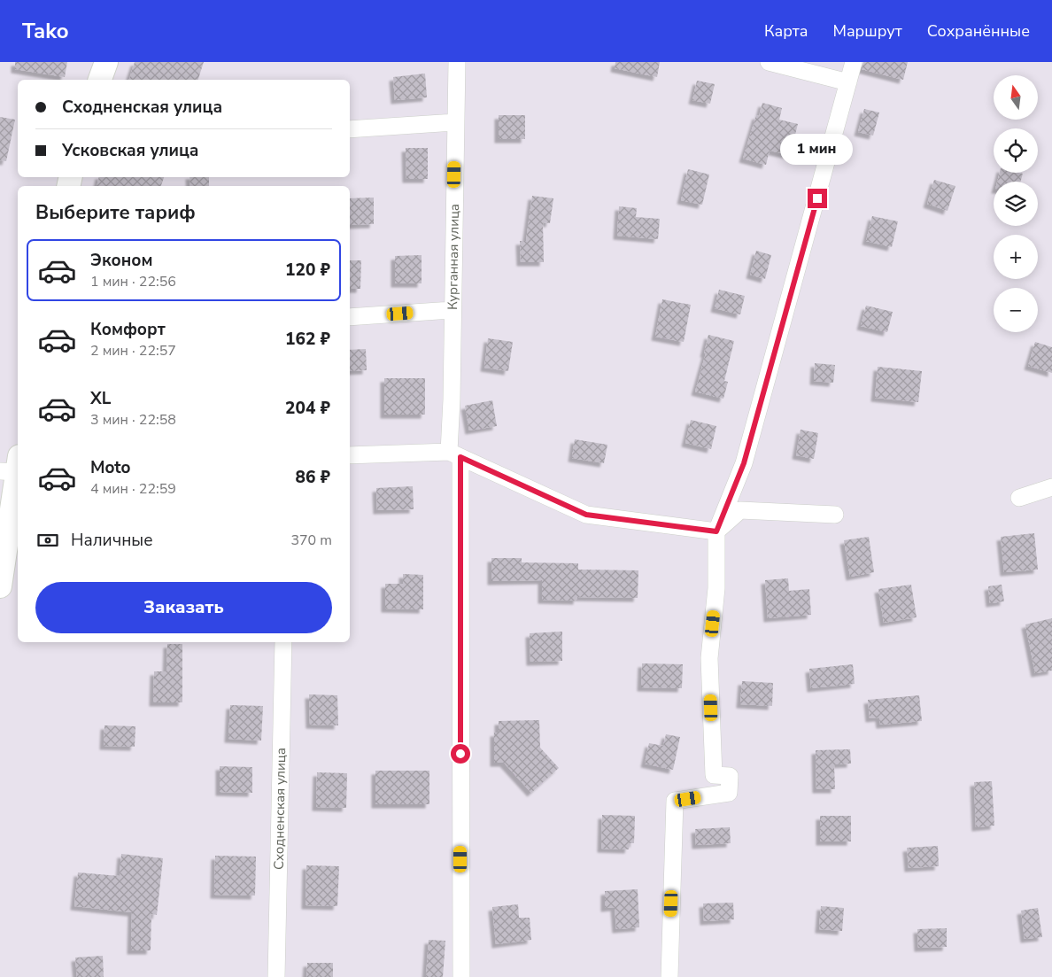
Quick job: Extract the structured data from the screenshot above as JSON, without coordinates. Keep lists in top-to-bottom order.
{
  "streets": {
    "street": ["Курганная улица", "Сходненская улица"]
  },
  "north": "top",
  "page": {
    "header": "Tako",
    "nav": ["Карта", "Маршрут", "Сохранённые"],
    "map_buttons": ["+", "−"],
    "banner": ["Сходненская улица", "Усковская улица"],
    "bubble": "1 мин",
    "heading": "Выберите тариф",
    "list": [
      {
        "name": "Эконом",
        "note": "1 мин · 22:56",
        "value": "120 ₽"
      },
      {
        "name": "Комфорт",
        "note": "2 мин · 22:57",
        "value": "162 ₽"
      },
      {
        "name": "XL",
        "note": "3 мин · 22:58",
        "value": "204 ₽"
      },
      {
        "name": "Moto",
        "note": "4 мин · 22:59",
        "value": "86 ₽"
      }
    ],
    "pay": ["Наличные", "370 m"],
    "buttons": "Заказать"
  }
}
